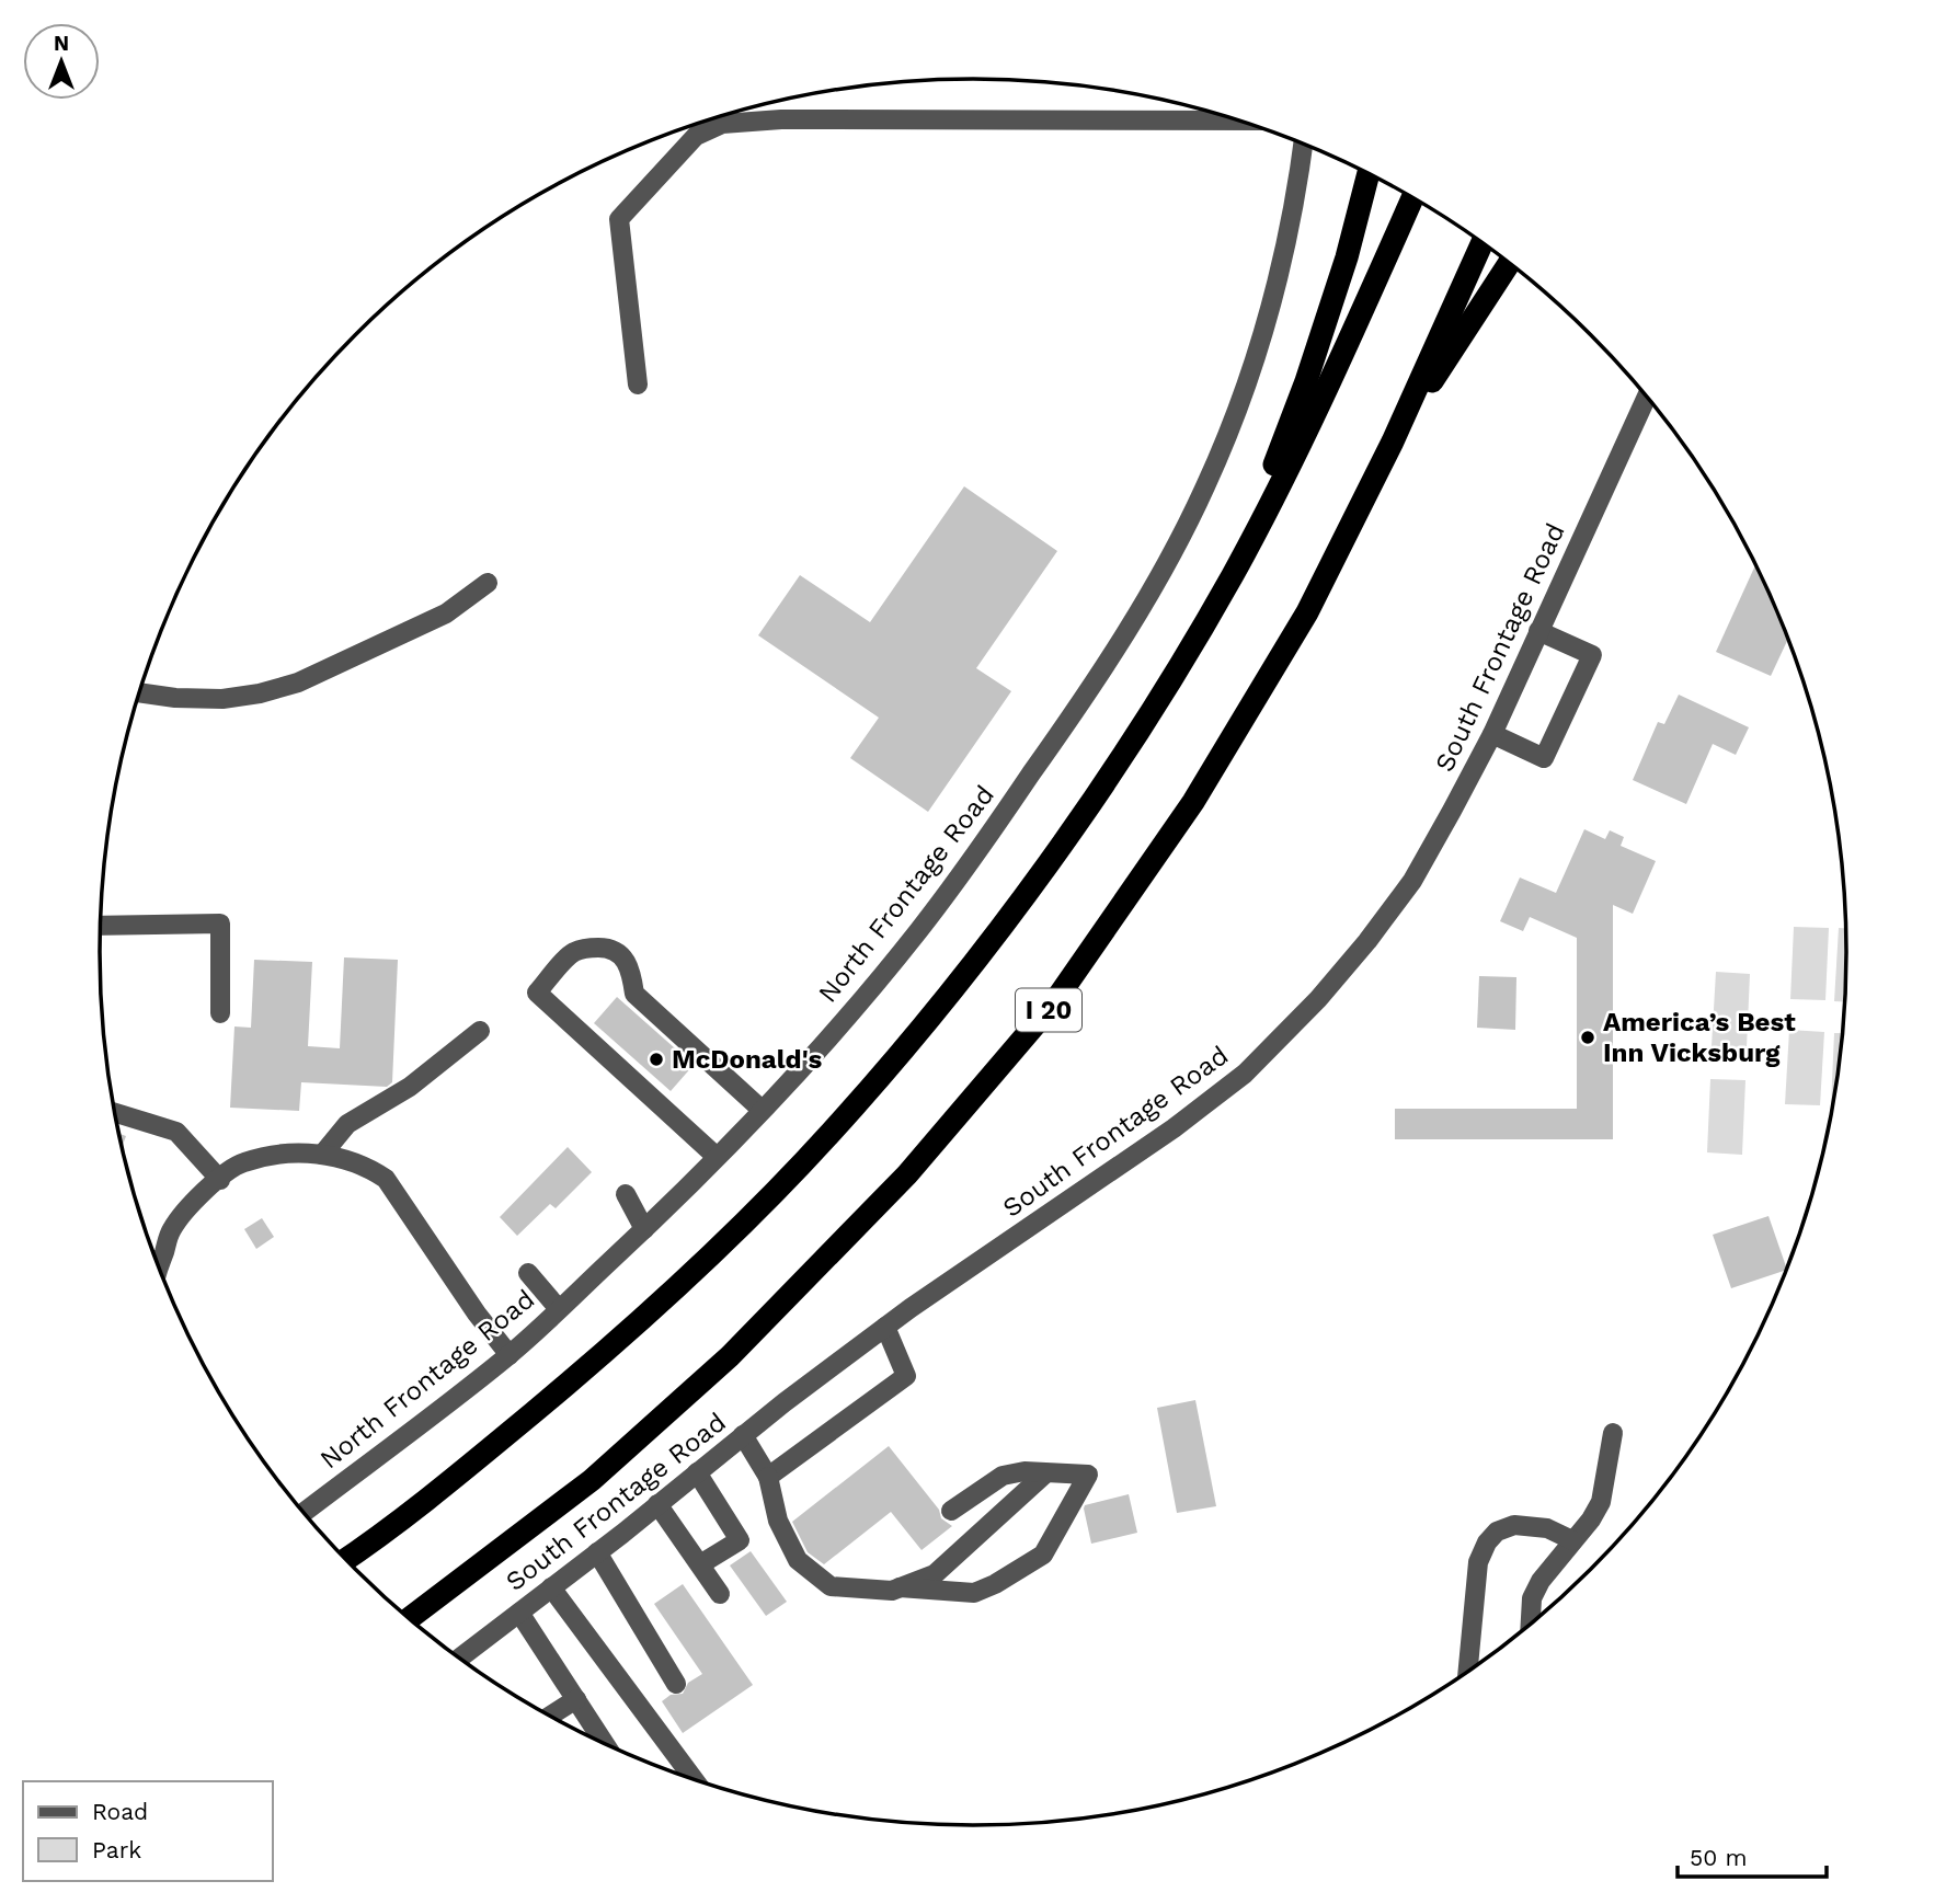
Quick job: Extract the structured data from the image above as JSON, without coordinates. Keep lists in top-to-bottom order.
{
  "streets": {
    "highway": ["I 20"],
    "street": ["South Frontage Road", "North Frontage Road"]
  },
  "places": ["America’s Best Inn Vicksburg", "McDonald's"],
  "legend": ["Road", "Park"],
  "scale_bar": "50 m",
  "north": "top"
}
